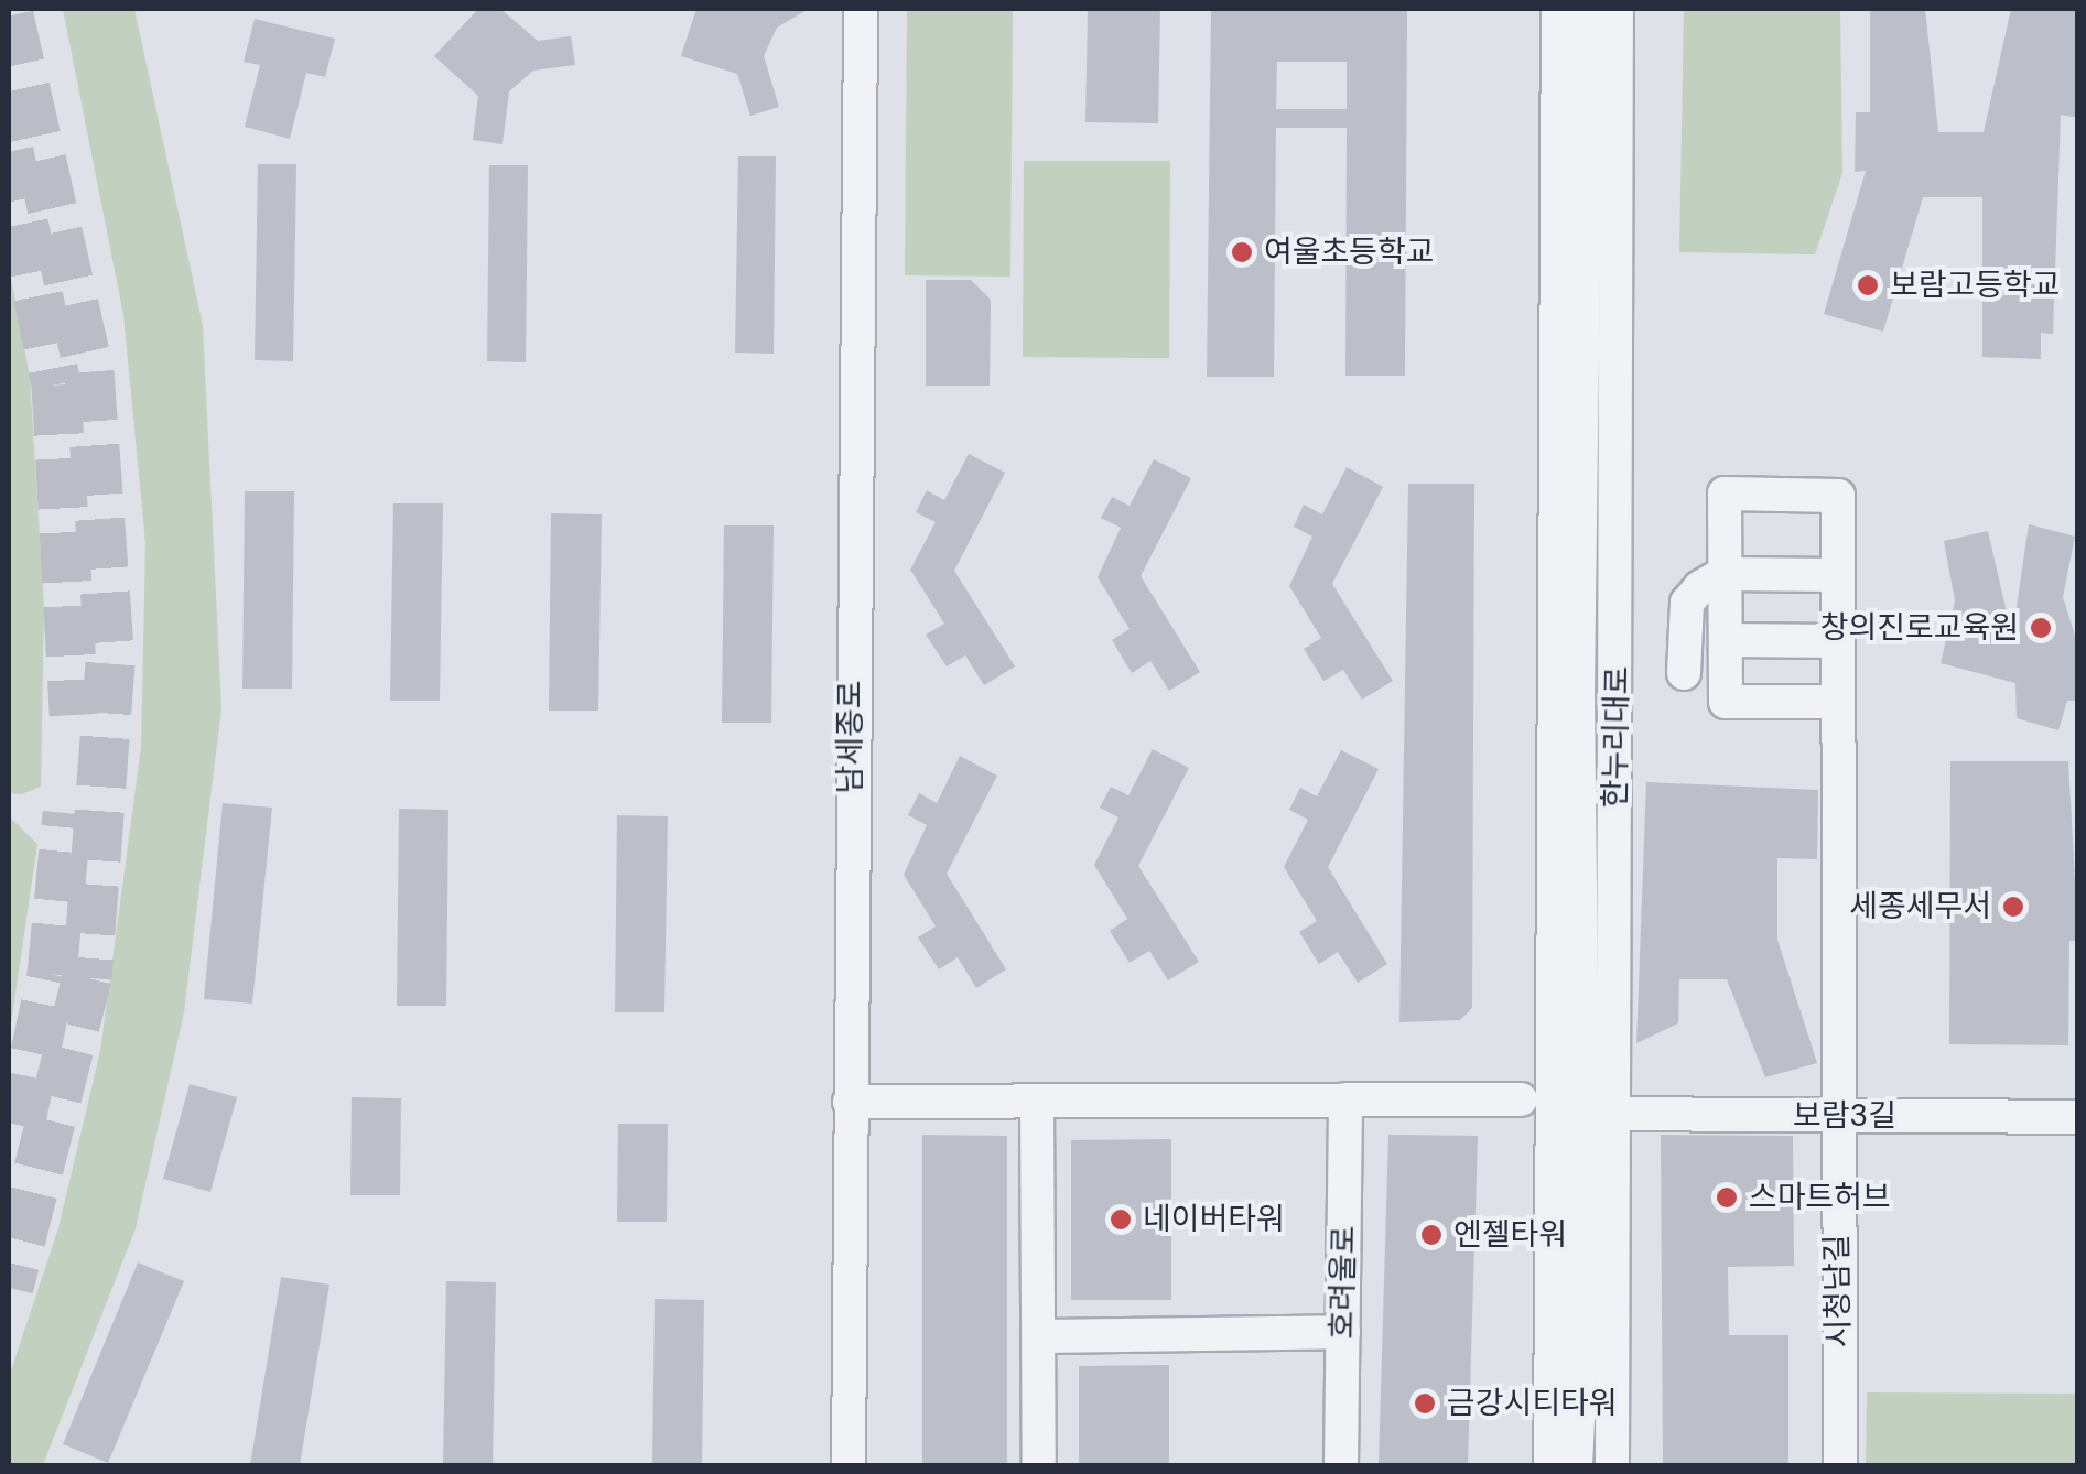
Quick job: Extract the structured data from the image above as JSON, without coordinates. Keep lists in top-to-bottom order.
{
  "streets": {
    "street": [
      "남세종로",
      "한누리대로",
      "보람3길",
      "호려울로",
      "시청남길"
    ]
  },
  "crossings": [
    ["한누리대로", "보람3길"],
    ["보람3길", "시청남길"]
  ],
  "places": [
    "여울초등학교",
    "보람고등학교",
    "창의진로교육원",
    "세종세무서",
    "스마트허브",
    "네이버타워",
    "엔젤타워",
    "금강시티타워"
  ]
}
